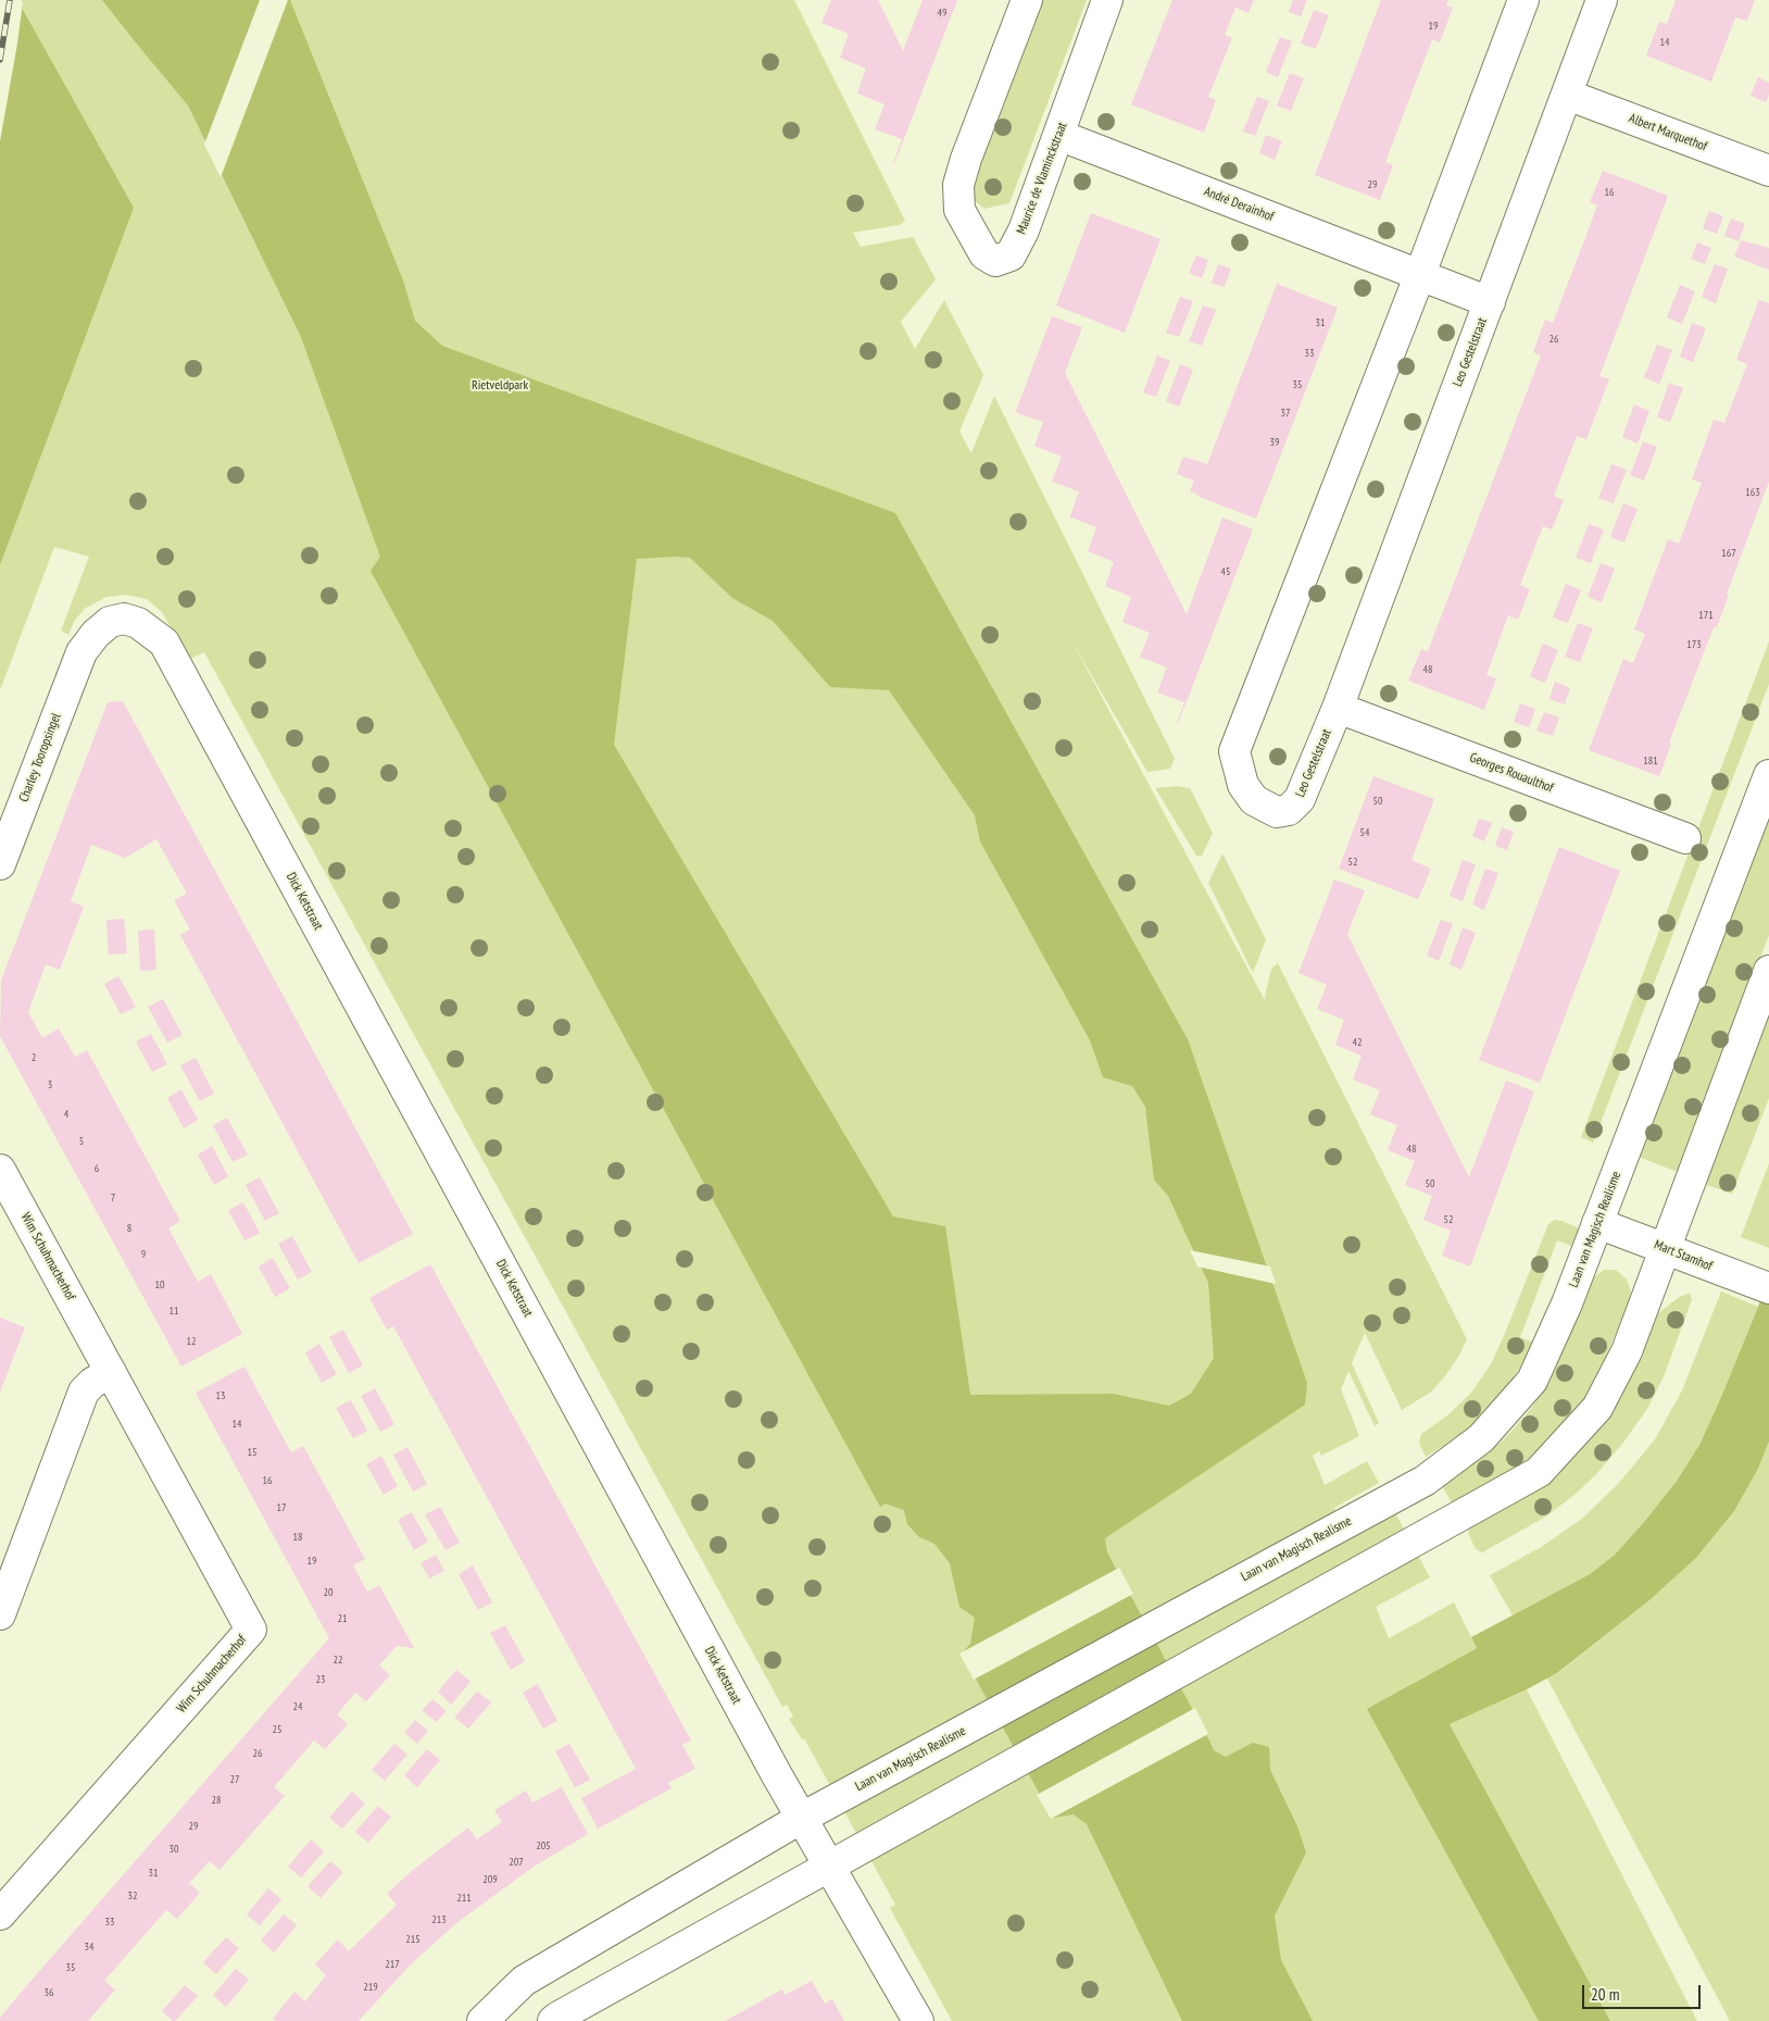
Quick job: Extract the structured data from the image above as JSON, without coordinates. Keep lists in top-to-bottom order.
{
  "streets": {
    "street": [
      "Albert Marquethof",
      "Maurice de Vlaminckstraat",
      "André Derainhof",
      "Leo Gestelstraat",
      "Charley Tooropsingel",
      "Georges Rouaulthof",
      "Dick Ketstraat",
      "Laan van Magisch Realisme",
      "Mart Stamhof",
      "Wim Schuhmacherhof"
    ]
  },
  "crossings": [
    ["Albert Marquethof", "Leo Gestelstraat"],
    ["Maurice de Vlaminckstraat", "André Derainhof"],
    ["André Derainhof", "Leo Gestelstraat"],
    ["Leo Gestelstraat", "Georges Rouaulthof"],
    ["Charley Tooropsingel", "Dick Ketstraat"],
    ["Dick Ketstraat", "Laan van Magisch Realisme"],
    ["Laan van Magisch Realisme", "Mart Stamhof"]
  ],
  "parks": ["Rietveldpark"],
  "house_numbers": [
    "49",
    "19",
    "14",
    "29",
    "16",
    "31",
    "26",
    "33",
    "35",
    "37",
    "39",
    "163",
    "167",
    "45",
    "171",
    "173",
    "48",
    "181",
    "50",
    "54",
    "52",
    "42",
    "2",
    "3",
    "4",
    "5",
    "48",
    "6",
    "50",
    "7",
    "52",
    "8",
    "9",
    "10",
    "11",
    "12",
    "13",
    "14",
    "15",
    "16",
    "17",
    "18",
    "19",
    "20",
    "21",
    "22",
    "23",
    "24",
    "25",
    "26",
    "27",
    "28",
    "29",
    "205",
    "30",
    "207",
    "31",
    "209",
    "32",
    "211",
    "213",
    "33",
    "215",
    "34",
    "217",
    "35",
    "219",
    "36"
  ],
  "scale_bar": "20 m"
}
